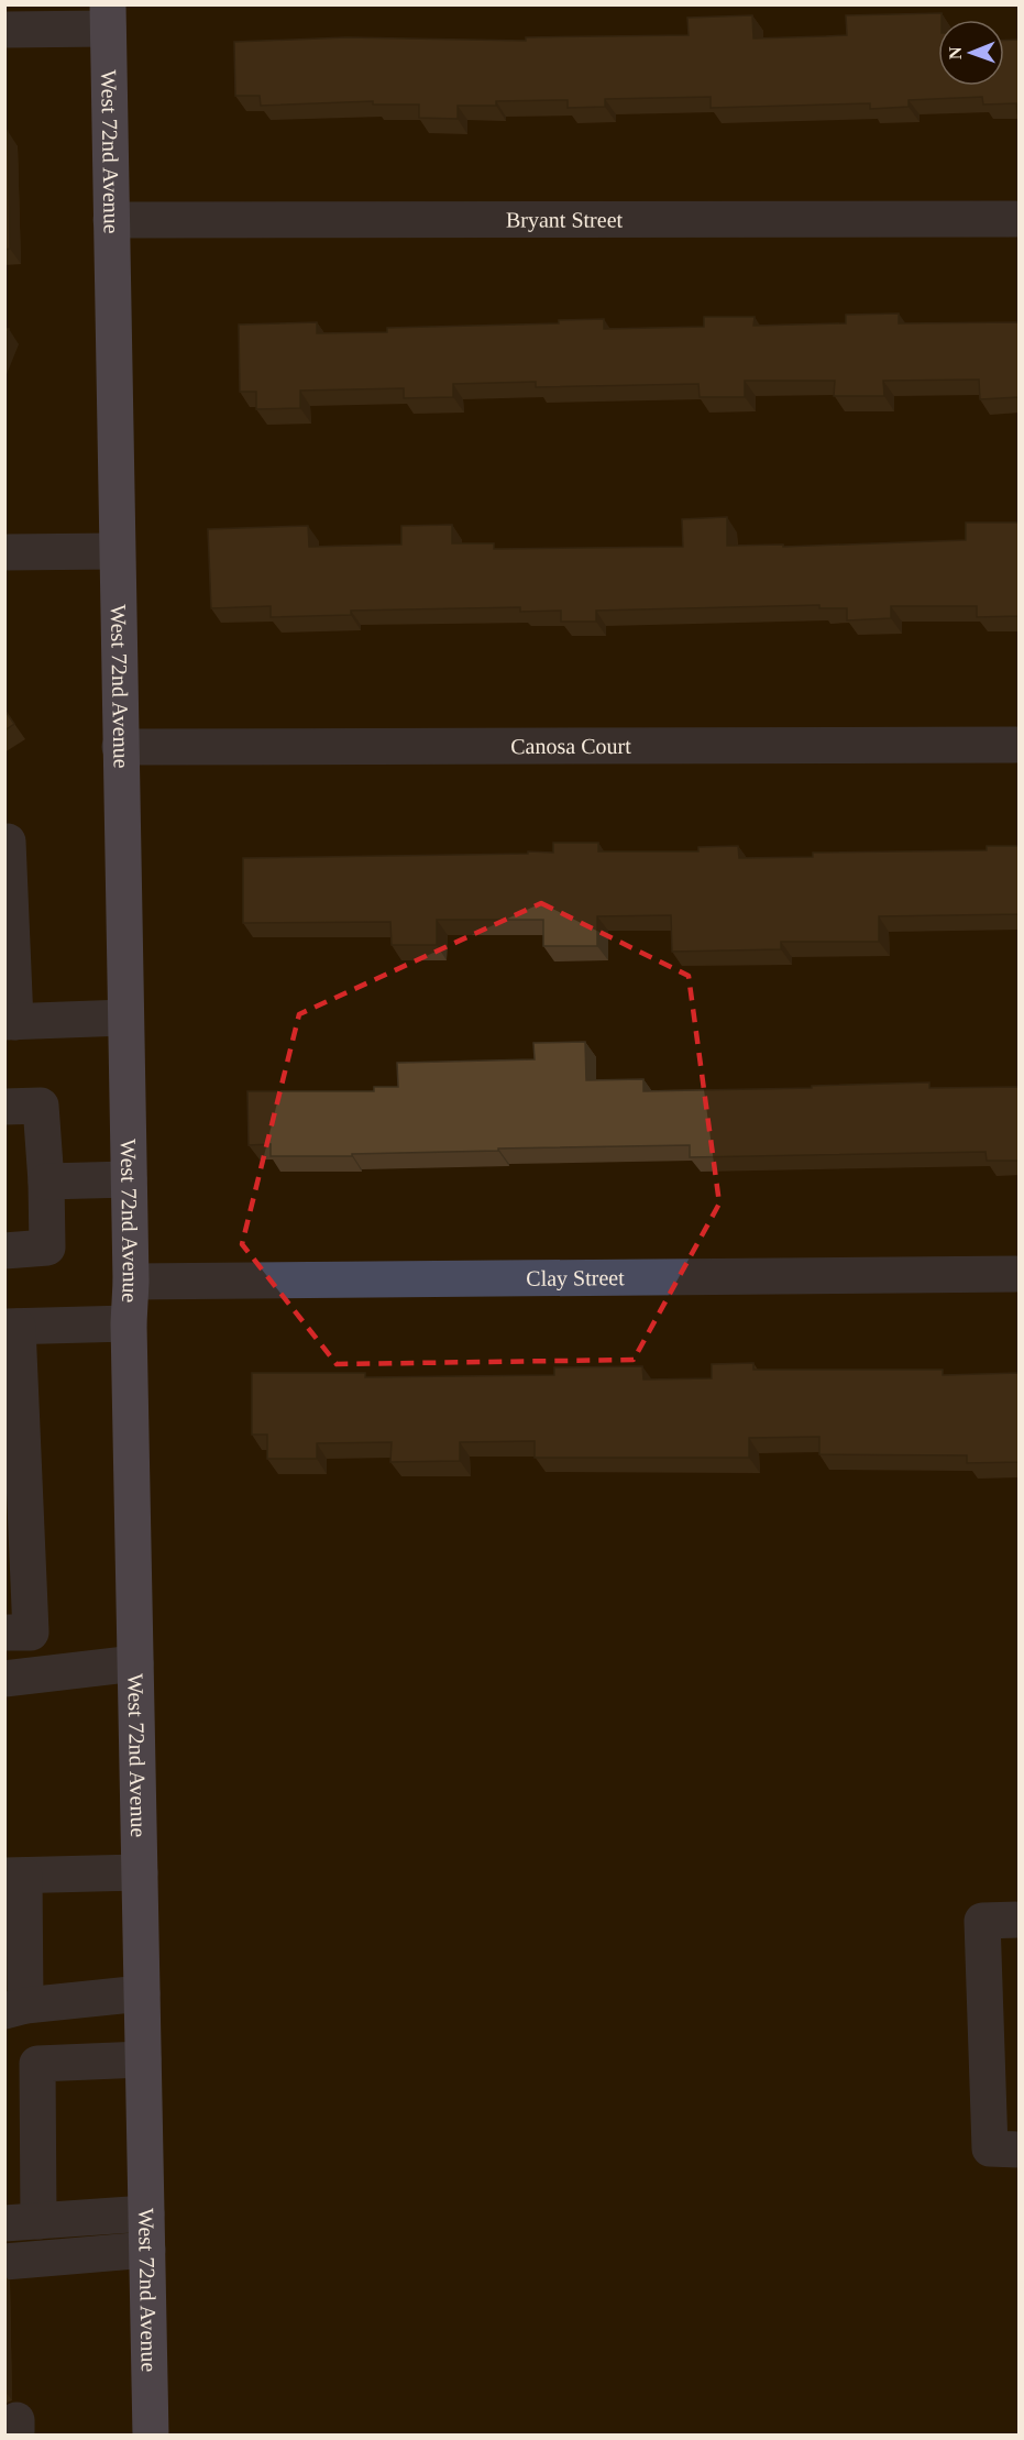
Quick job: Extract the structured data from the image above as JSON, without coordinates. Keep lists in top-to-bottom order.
{
  "streets": {
    "main road": ["West 72nd Avenue"],
    "street": ["Bryant Street", "Canosa Court", "Clay Street"]
  },
  "crossings": [
    ["West 72nd Avenue", "Bryant Street"],
    ["West 72nd Avenue", "Canosa Court"],
    ["West 72nd Avenue", "Clay Street"]
  ],
  "north": "left"
}
